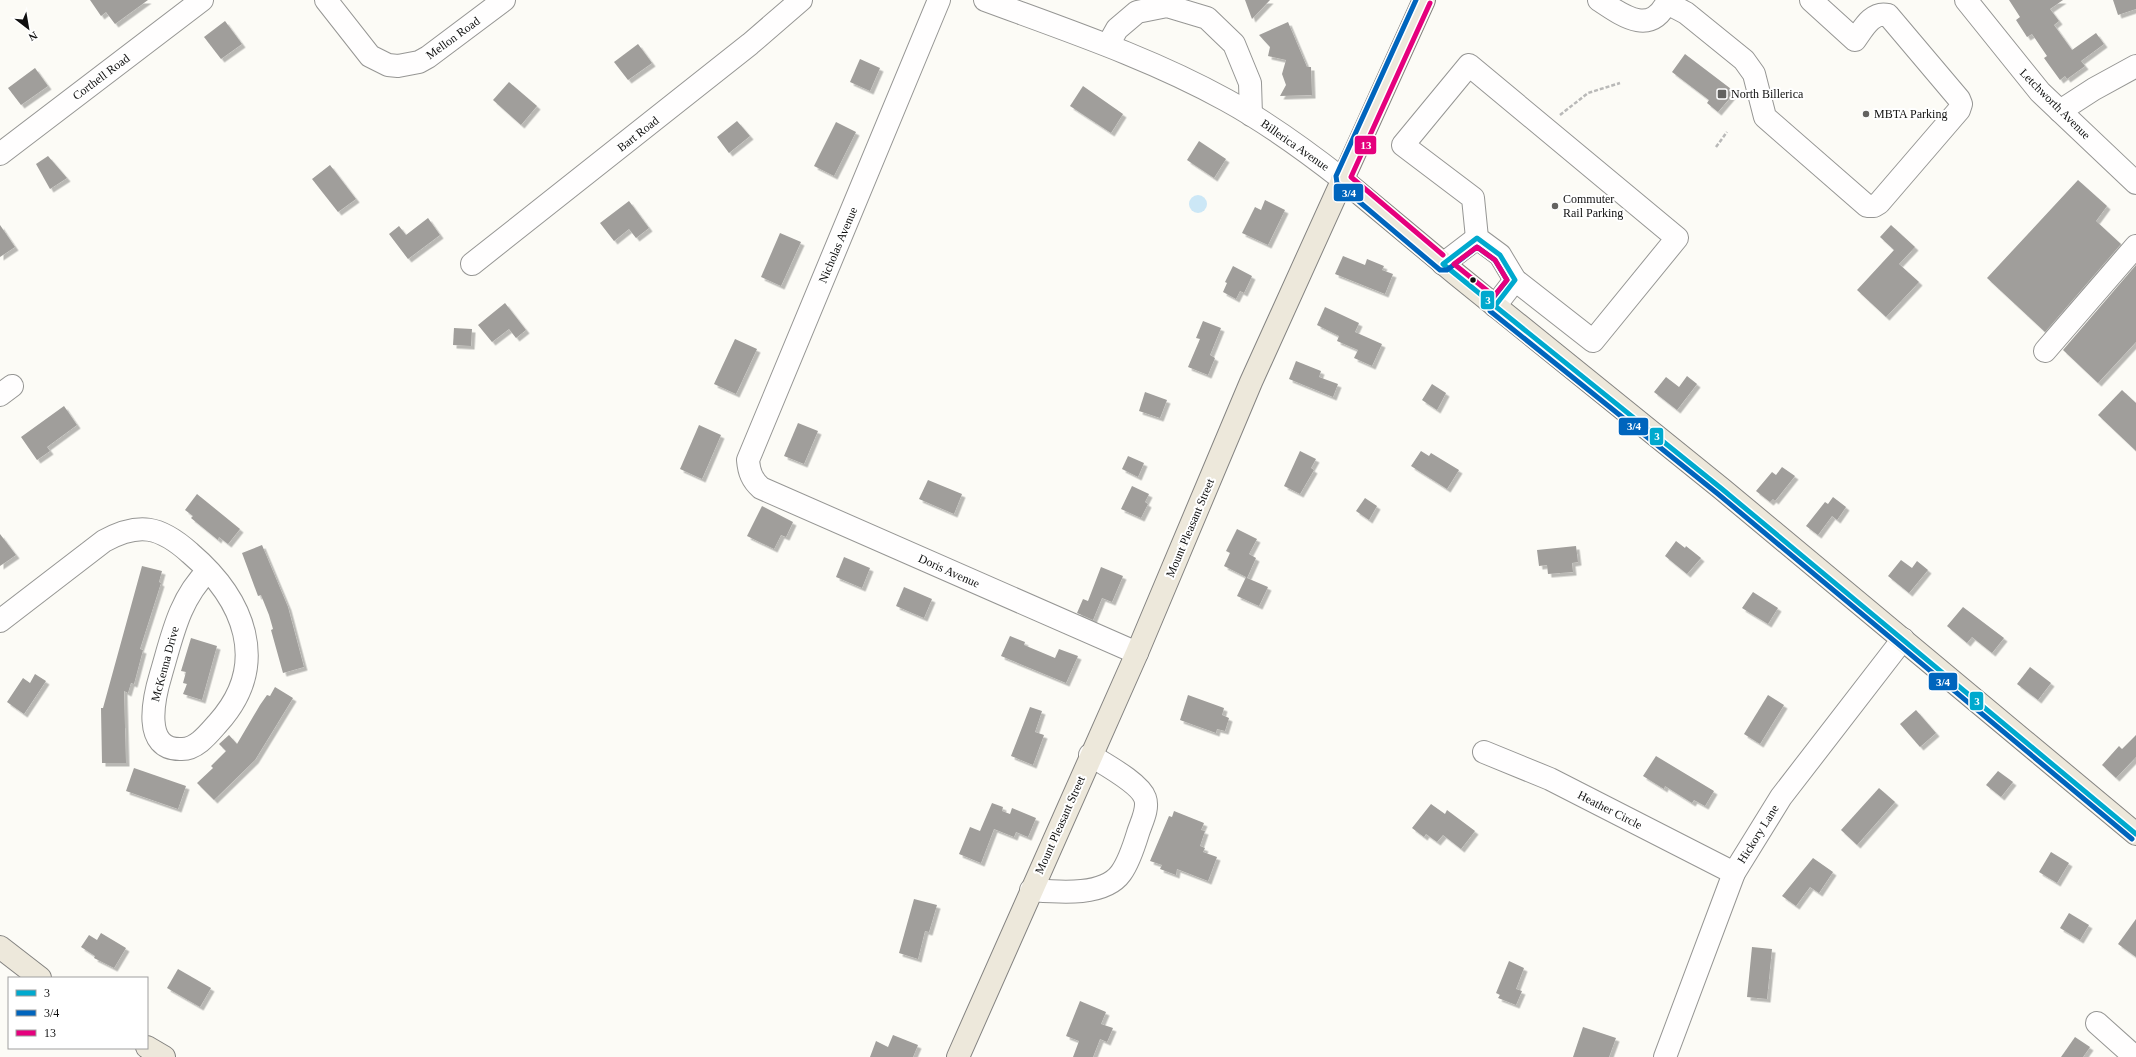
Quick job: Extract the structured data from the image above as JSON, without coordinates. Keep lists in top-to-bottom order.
{
  "streets": {
    "main road": ["Billerica Avenue", "Mount Pleasant Street"],
    "street": [
      "Mellon Road",
      "Corthell Road",
      "Letchworth Avenue",
      "Bart Road",
      "Nicholas Avenue",
      "Doris Avenue",
      "McKenna Drive",
      "Heather Circle",
      "Hickory Lane"
    ]
  },
  "crossings": [
    ["Billerica Avenue", "Mount Pleasant Street"],
    ["Billerica Avenue", "Hickory Lane"],
    ["Nicholas Avenue", "Doris Avenue"],
    ["Mount Pleasant Street", "Doris Avenue"],
    ["Heather Circle", "Hickory Lane"]
  ],
  "places": {
    "transit": ["North Billerica"],
    "other": ["MBTA Parking", "Commuter Rail Parking"]
  },
  "lines": ["transit line 3/4", "transit line 13", "transit line 3"],
  "legend": ["3", "3/4", "13"],
  "north": "bottom right"
}
